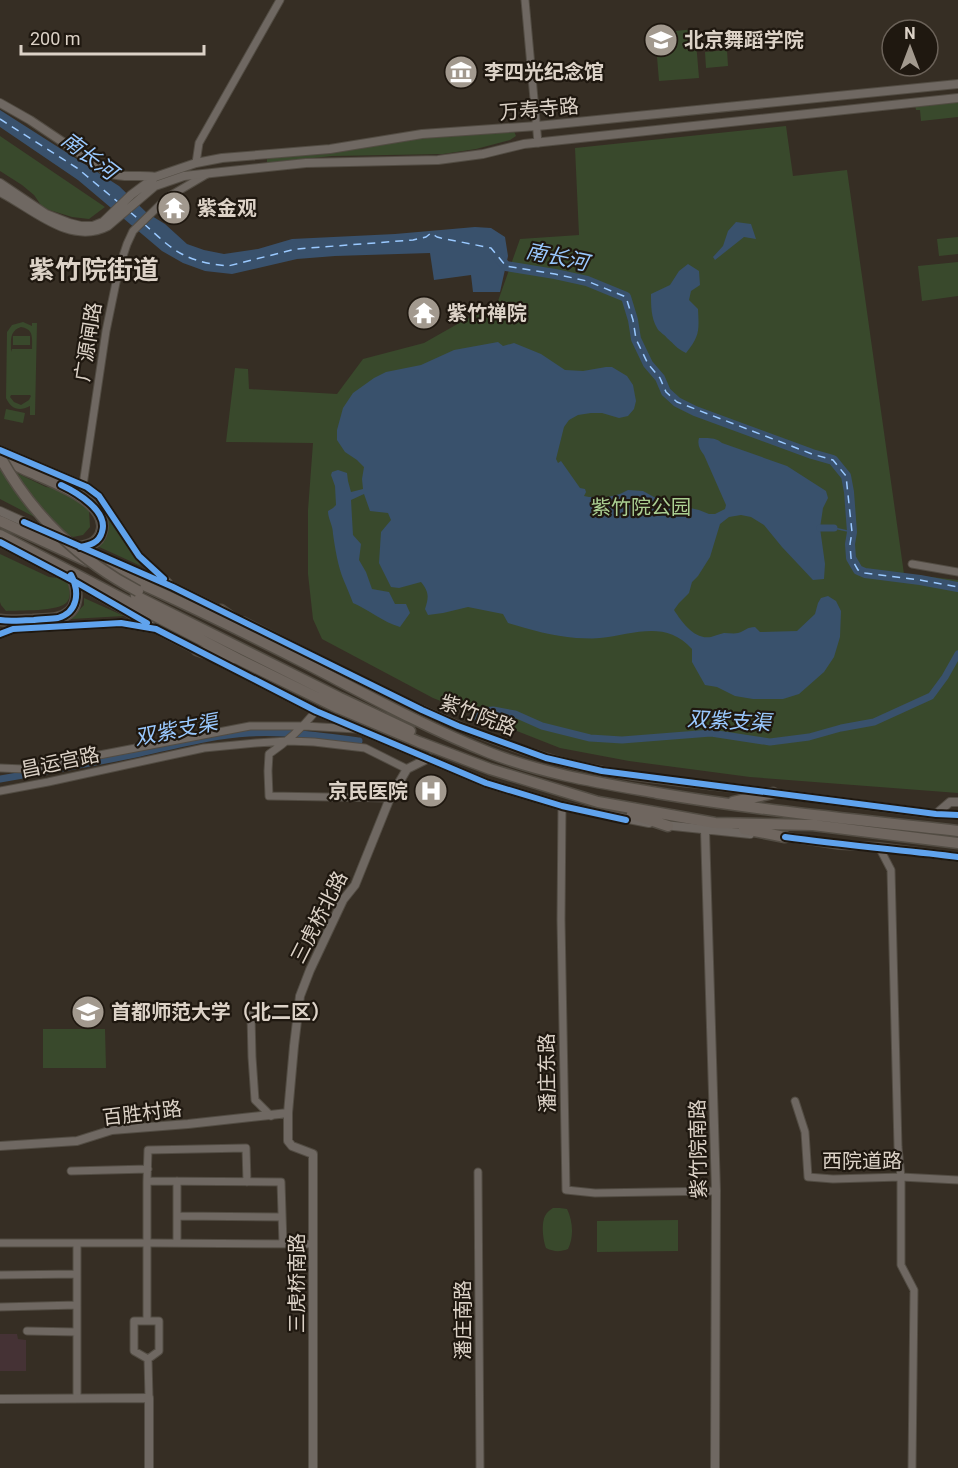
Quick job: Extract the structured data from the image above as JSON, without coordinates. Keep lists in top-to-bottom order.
{
  "streets": {
    "highway": ["紫竹院路"],
    "street": [
      "万寿寺路",
      "广源闸路",
      "昌运宫路",
      "三虎桥北路",
      "潘庄东路",
      "百胜村路",
      "紫竹院南路",
      "西院道路",
      "三虎桥南路",
      "潘庄南路"
    ]
  },
  "crossings": [
    ["万寿寺路", "广源闸路"],
    ["昌运宫路", "三虎桥北路"],
    ["三虎桥北路", "百胜村路"],
    ["三虎桥北路", "三虎桥南路"],
    ["潘庄东路", "紫竹院南路"],
    ["百胜村路", "三虎桥南路"]
  ],
  "districts": ["紫竹院街道"],
  "water": ["南长河", "双紫支渠"],
  "parks": ["紫竹院公园"],
  "places": {
    "school or university": ["北京舞蹈学院", "首都师范大学（北二区）"],
    "museum": ["李四光纪念馆"],
    "temple": ["紫金观", "紫竹禅院"],
    "hospital": ["京民医院"]
  },
  "scale_bar": "200 m",
  "north": "top"
}
